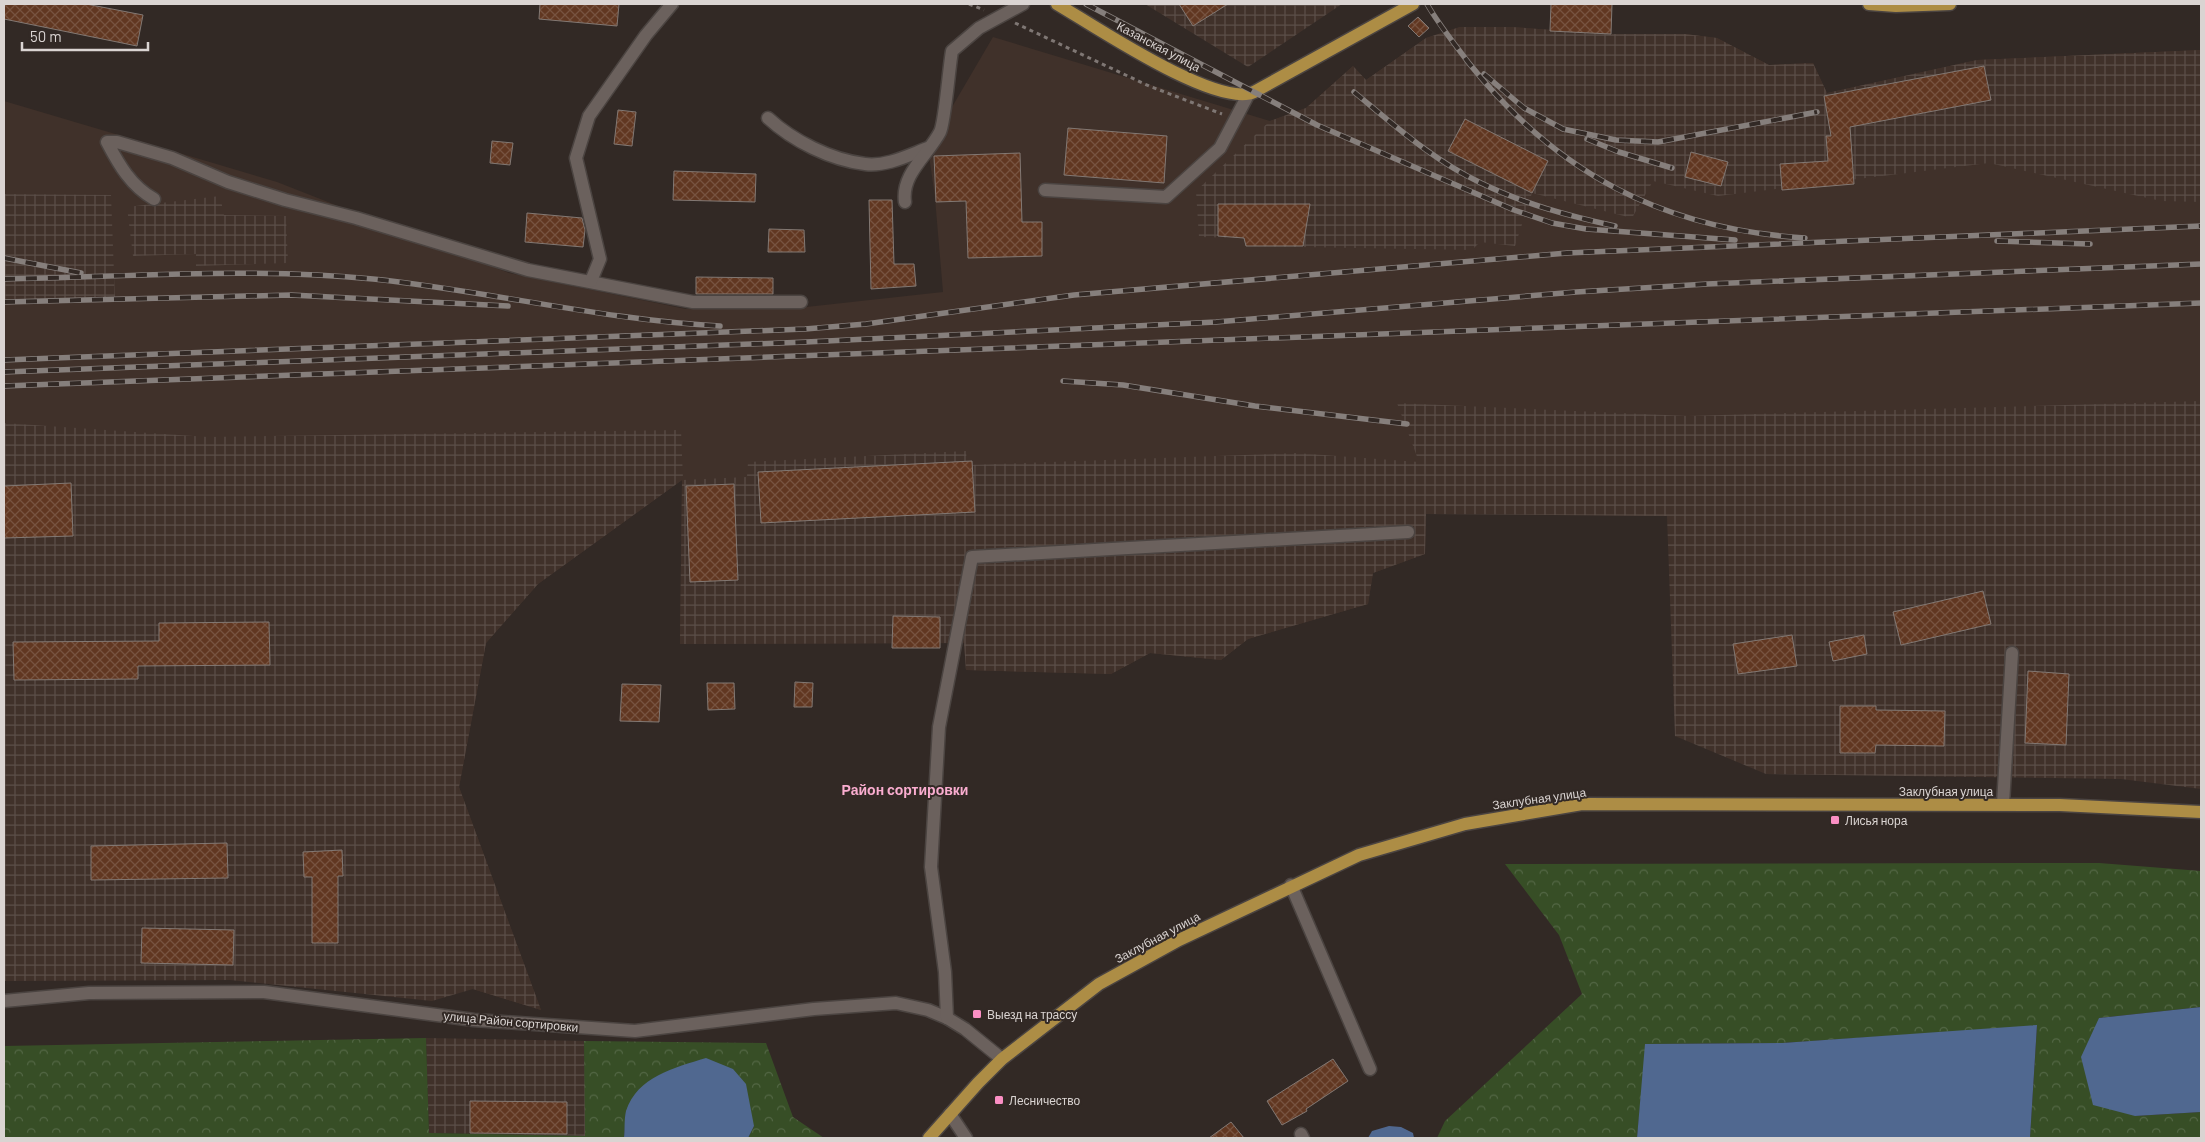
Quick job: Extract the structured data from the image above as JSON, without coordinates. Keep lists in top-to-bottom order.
{
  "streets": {
    "main road": ["Казанская улица", "Заклубная улица"],
    "street": ["улица Район сортировки"]
  },
  "crossings": [
    ["Заклубная улица", "улица Район сортировки"]
  ],
  "districts": ["Район сортировки"],
  "places": {
    "transit": ["Лисья нора", "Выезд на трассу", "Лесничество"]
  },
  "scale_bar": "50 m"
}
